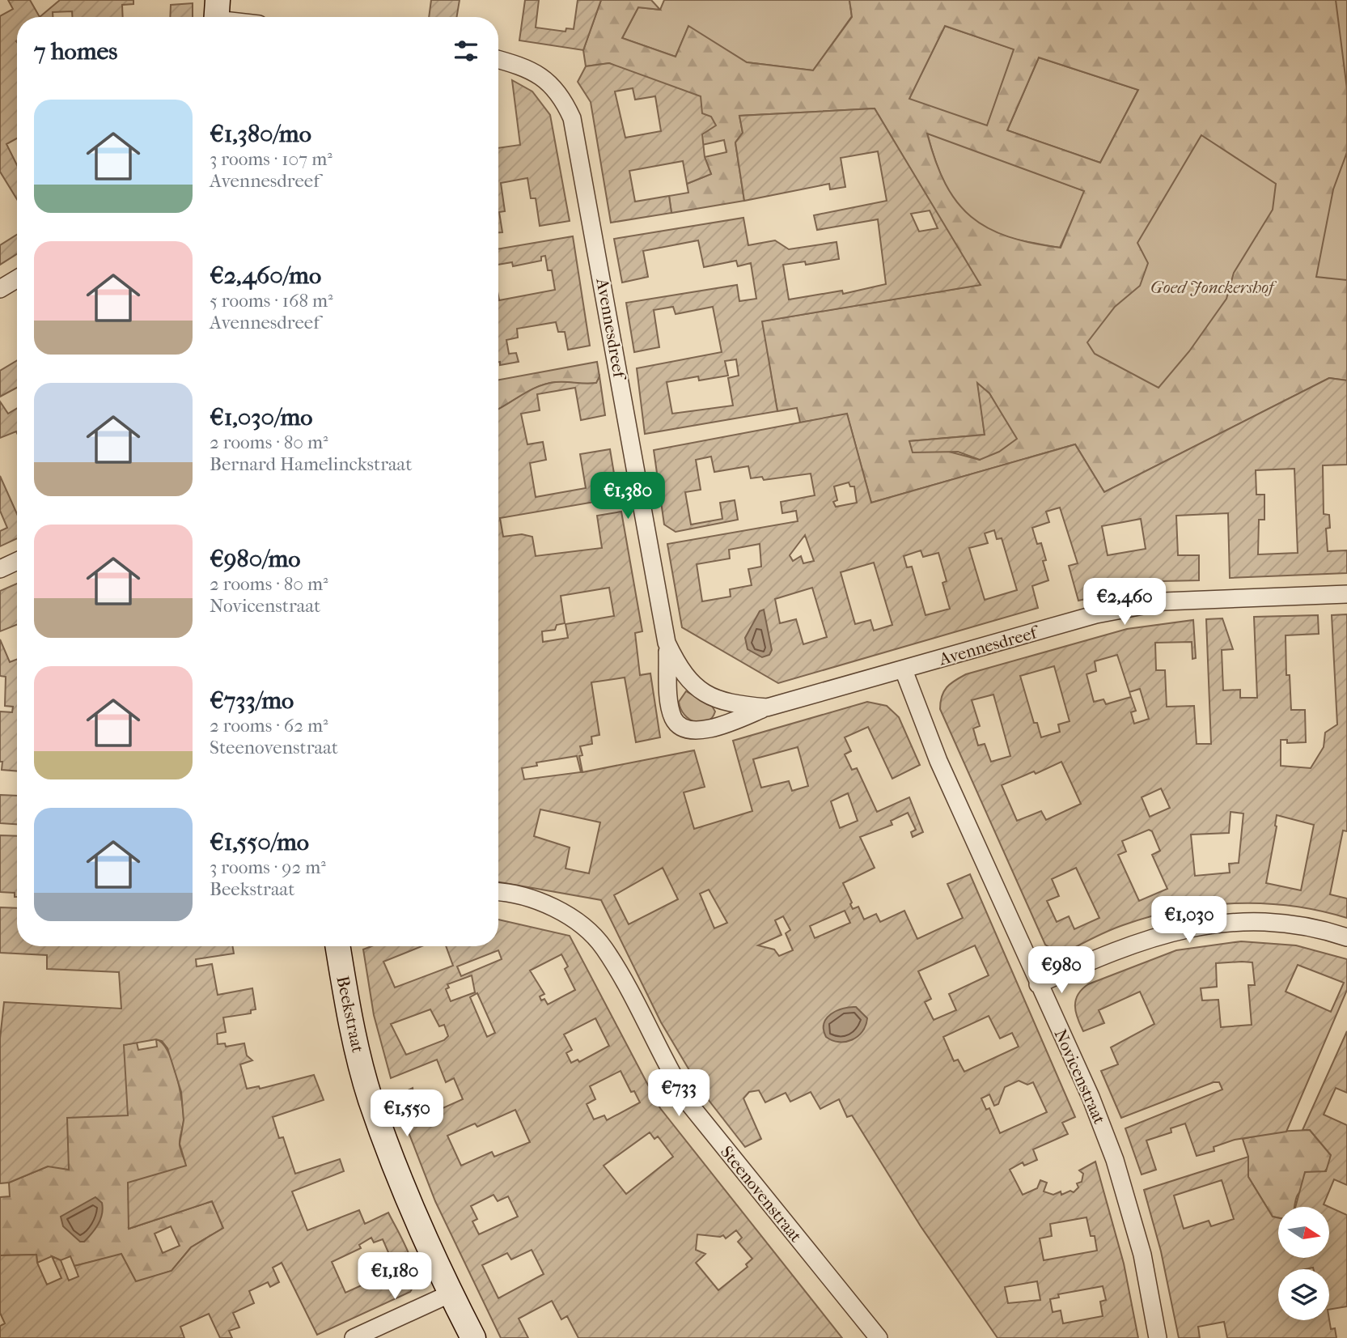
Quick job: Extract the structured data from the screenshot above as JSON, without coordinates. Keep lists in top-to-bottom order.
{
  "streets": {
    "street": [
      "Avennesdreef",
      "Beekstraat",
      "Novicenstraat",
      "Steenovenstraat"
    ]
  },
  "crossings": [
    ["Avennesdreef", "Novicenstraat"]
  ],
  "parks": ["Goed Jonckershof"],
  "north": "right",
  "page": {
    "heading": "7 homes",
    "list": [
      {
        "name": "€1,380/mo",
        "note": "3 rooms · 107 m² · Avennesdreef"
      },
      {
        "name": "€2,460/mo",
        "note": "5 rooms · 168 m² · Avennesdreef"
      },
      {
        "name": "€1,030/mo",
        "note": "2 rooms · 80 m² · Bernard Hamelinckstraat"
      },
      {
        "name": "€980/mo",
        "note": "2 rooms · 80 m² · Novicenstraat"
      },
      {
        "name": "€733/mo",
        "note": "2 rooms · 62 m² · Steenovenstraat"
      },
      {
        "name": "€1,550/mo",
        "note": "3 rooms · 92 m² · Beekstraat"
      }
    ],
    "price": [
      "€1,380",
      "€2,460",
      "€1,030",
      "€980",
      "€733",
      "€1,550",
      "€1,180"
    ]
  }
}
